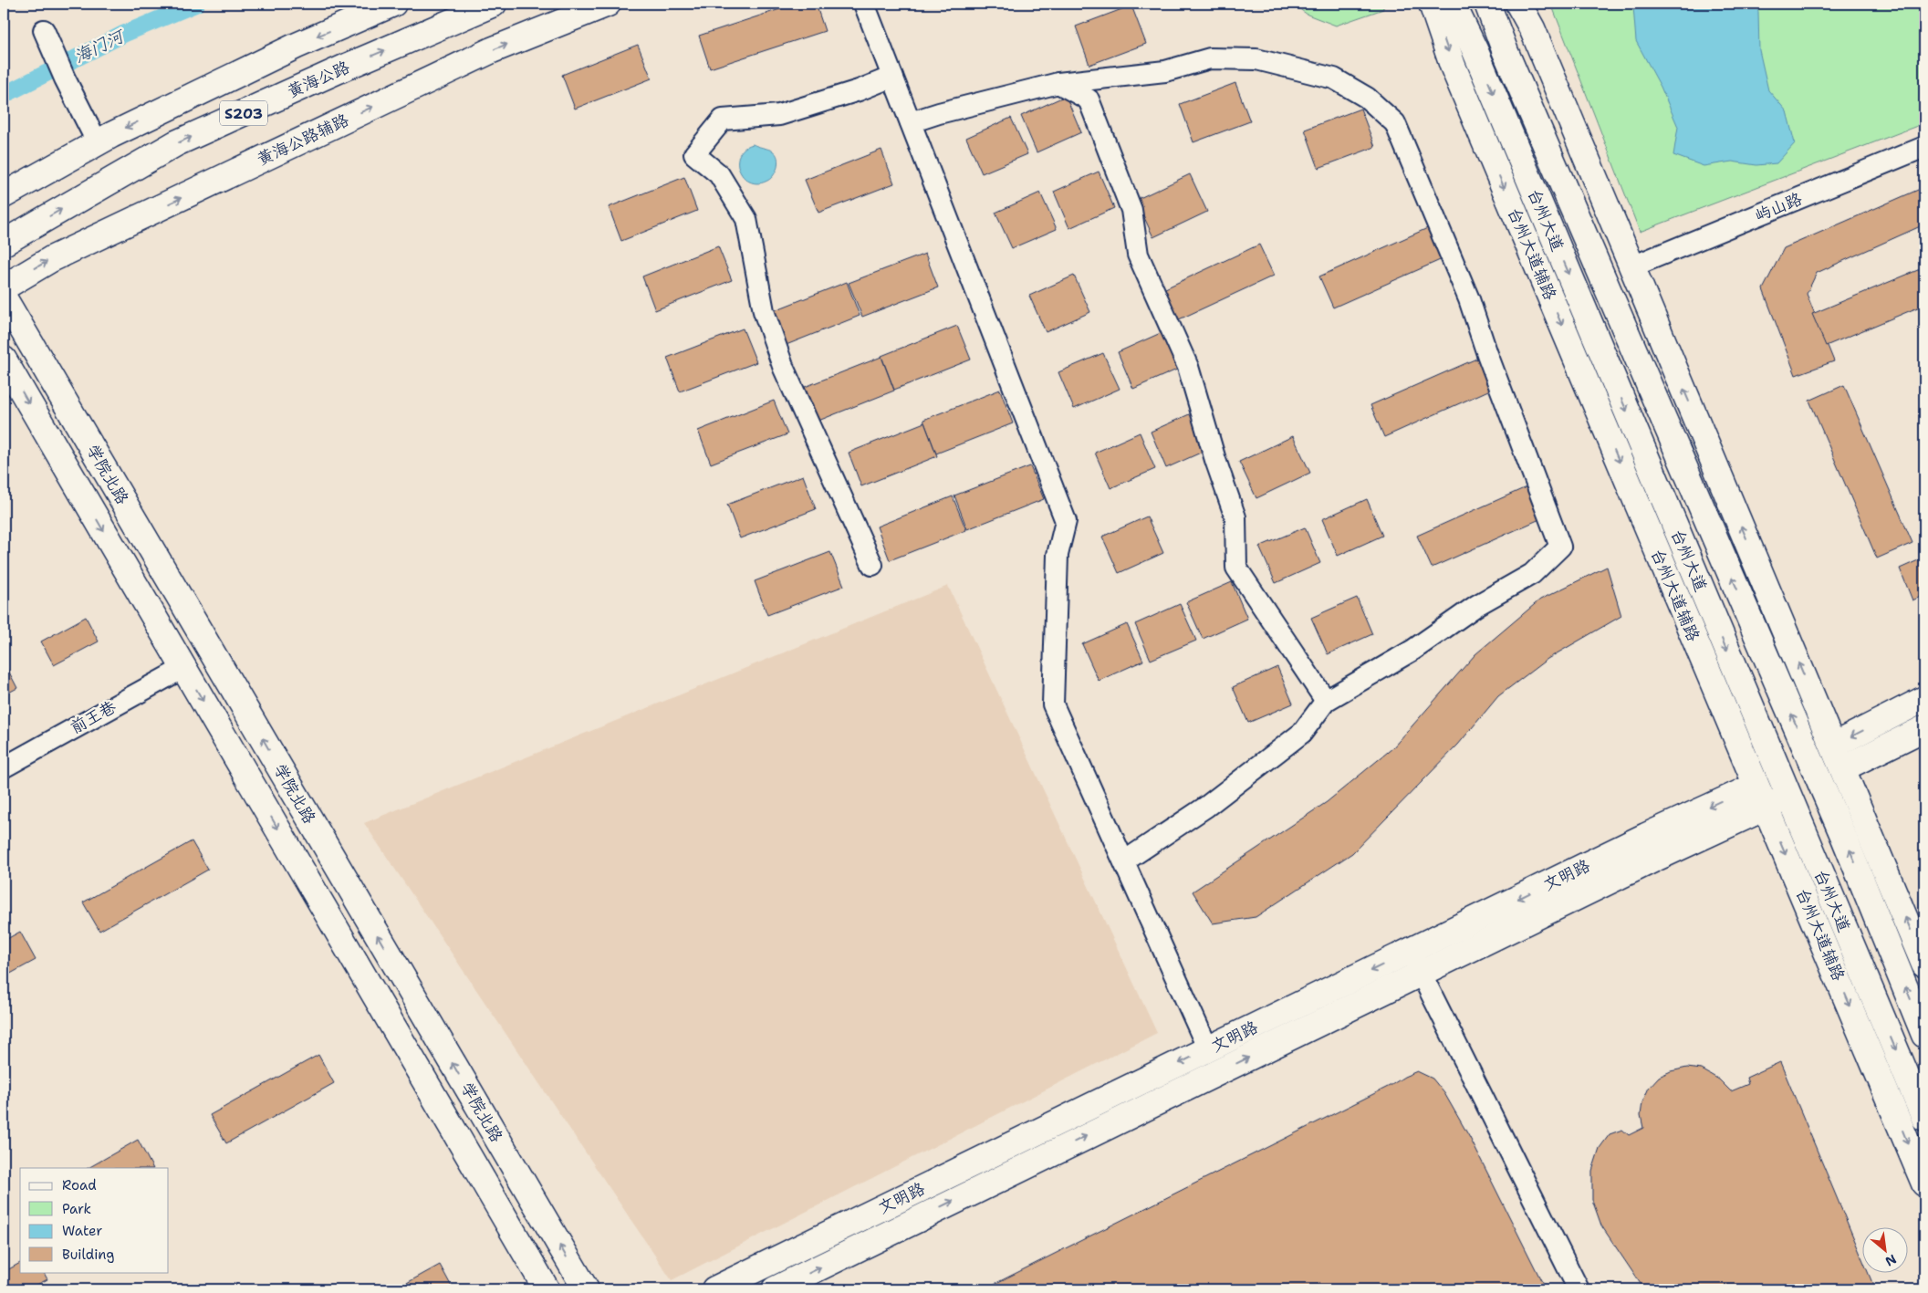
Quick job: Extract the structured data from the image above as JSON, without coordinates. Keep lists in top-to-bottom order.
{
  "streets": {
    "main road": [
      "黄海公路",
      "S203",
      "黄海公路辅路",
      "台州大道",
      "台州大道辅路",
      "学院北路",
      "文明路"
    ],
    "street": ["屿山路", "前王巷"]
  },
  "crossings": [
    ["台州大道", "文明路"],
    ["台州大道辅路", "文明路"],
    ["学院北路", "前王巷"]
  ],
  "water": ["海门河"],
  "legend": [
    "Road",
    "Park",
    "Water",
    "Building"
  ],
  "north": "bottom right"
}
